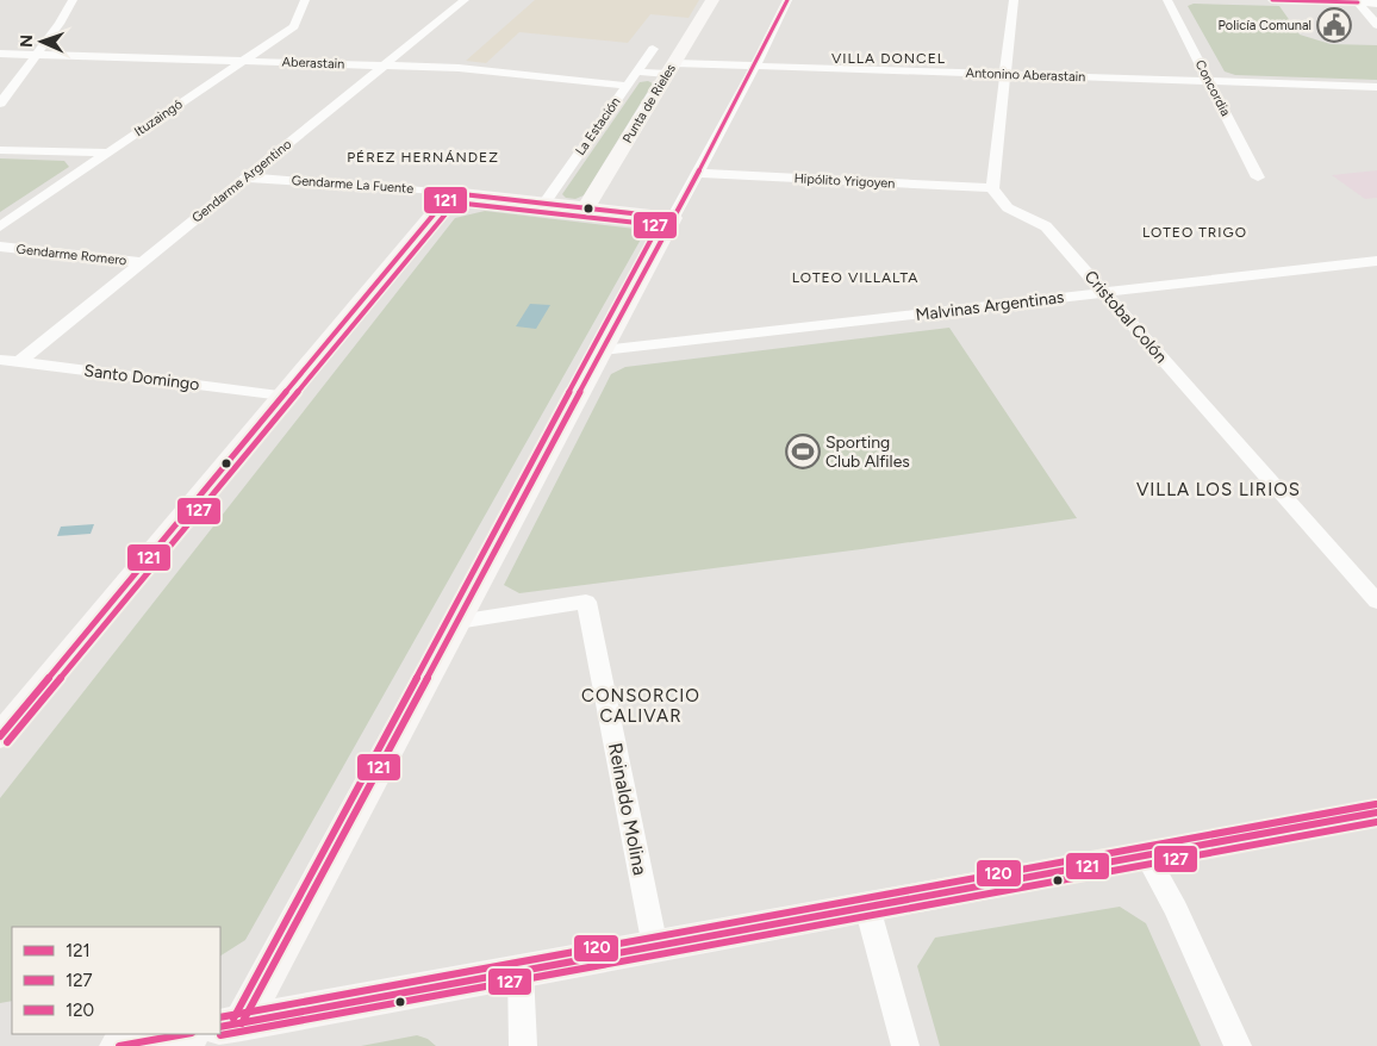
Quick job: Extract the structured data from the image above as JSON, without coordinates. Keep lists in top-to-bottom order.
{
  "streets": {
    "street": [
      "Aberastain",
      "Antonino Aberastain",
      "Concordia",
      "Punta de Rieles",
      "Ituzaingó",
      "La Estación",
      "Gendarme Argentino",
      "Hipólito Yrigoyen",
      "Gendarme La Fuente",
      "Gendarme Romero",
      "Malvinas Argentinas",
      "Cristobal Colón",
      "Santo Domingo",
      "Reinaldo Molina"
    ]
  },
  "crossings": [
    ["Aberastain", "Antonino Aberastain"],
    ["Aberastain", "Punta de Rieles"],
    ["Aberastain", "Ituzaingó"],
    ["Aberastain", "La Estación"],
    ["Aberastain", "Gendarme Argentino"],
    ["Antonino Aberastain", "Concordia"],
    ["Antonino Aberastain", "Punta de Rieles"],
    ["Punta de Rieles", "Gendarme La Fuente"],
    ["La Estación", "Gendarme La Fuente"],
    ["Gendarme Argentino", "Gendarme La Fuente"],
    ["Gendarme Argentino", "Gendarme Romero"],
    ["Gendarme Argentino", "Santo Domingo"],
    ["Hipólito Yrigoyen", "Cristobal Colón"],
    ["Malvinas Argentinas", "Cristobal Colón"]
  ],
  "districts": [
    "VILLA DONCEL",
    "PÉREZ HERNÁNDEZ",
    "LOTEO TRIGO",
    "LOTEO VILLALTA",
    "VILLA LOS LIRIOS",
    "CONSORCIO CALIVAR"
  ],
  "places": {
    "public building": ["Policía Comunal"],
    "sports": ["Sporting Club Alfiles"]
  },
  "lines": ["transit line 121", "transit line 127", "transit line 120"],
  "legend": ["121", "127", "120"],
  "north": "left"
}
